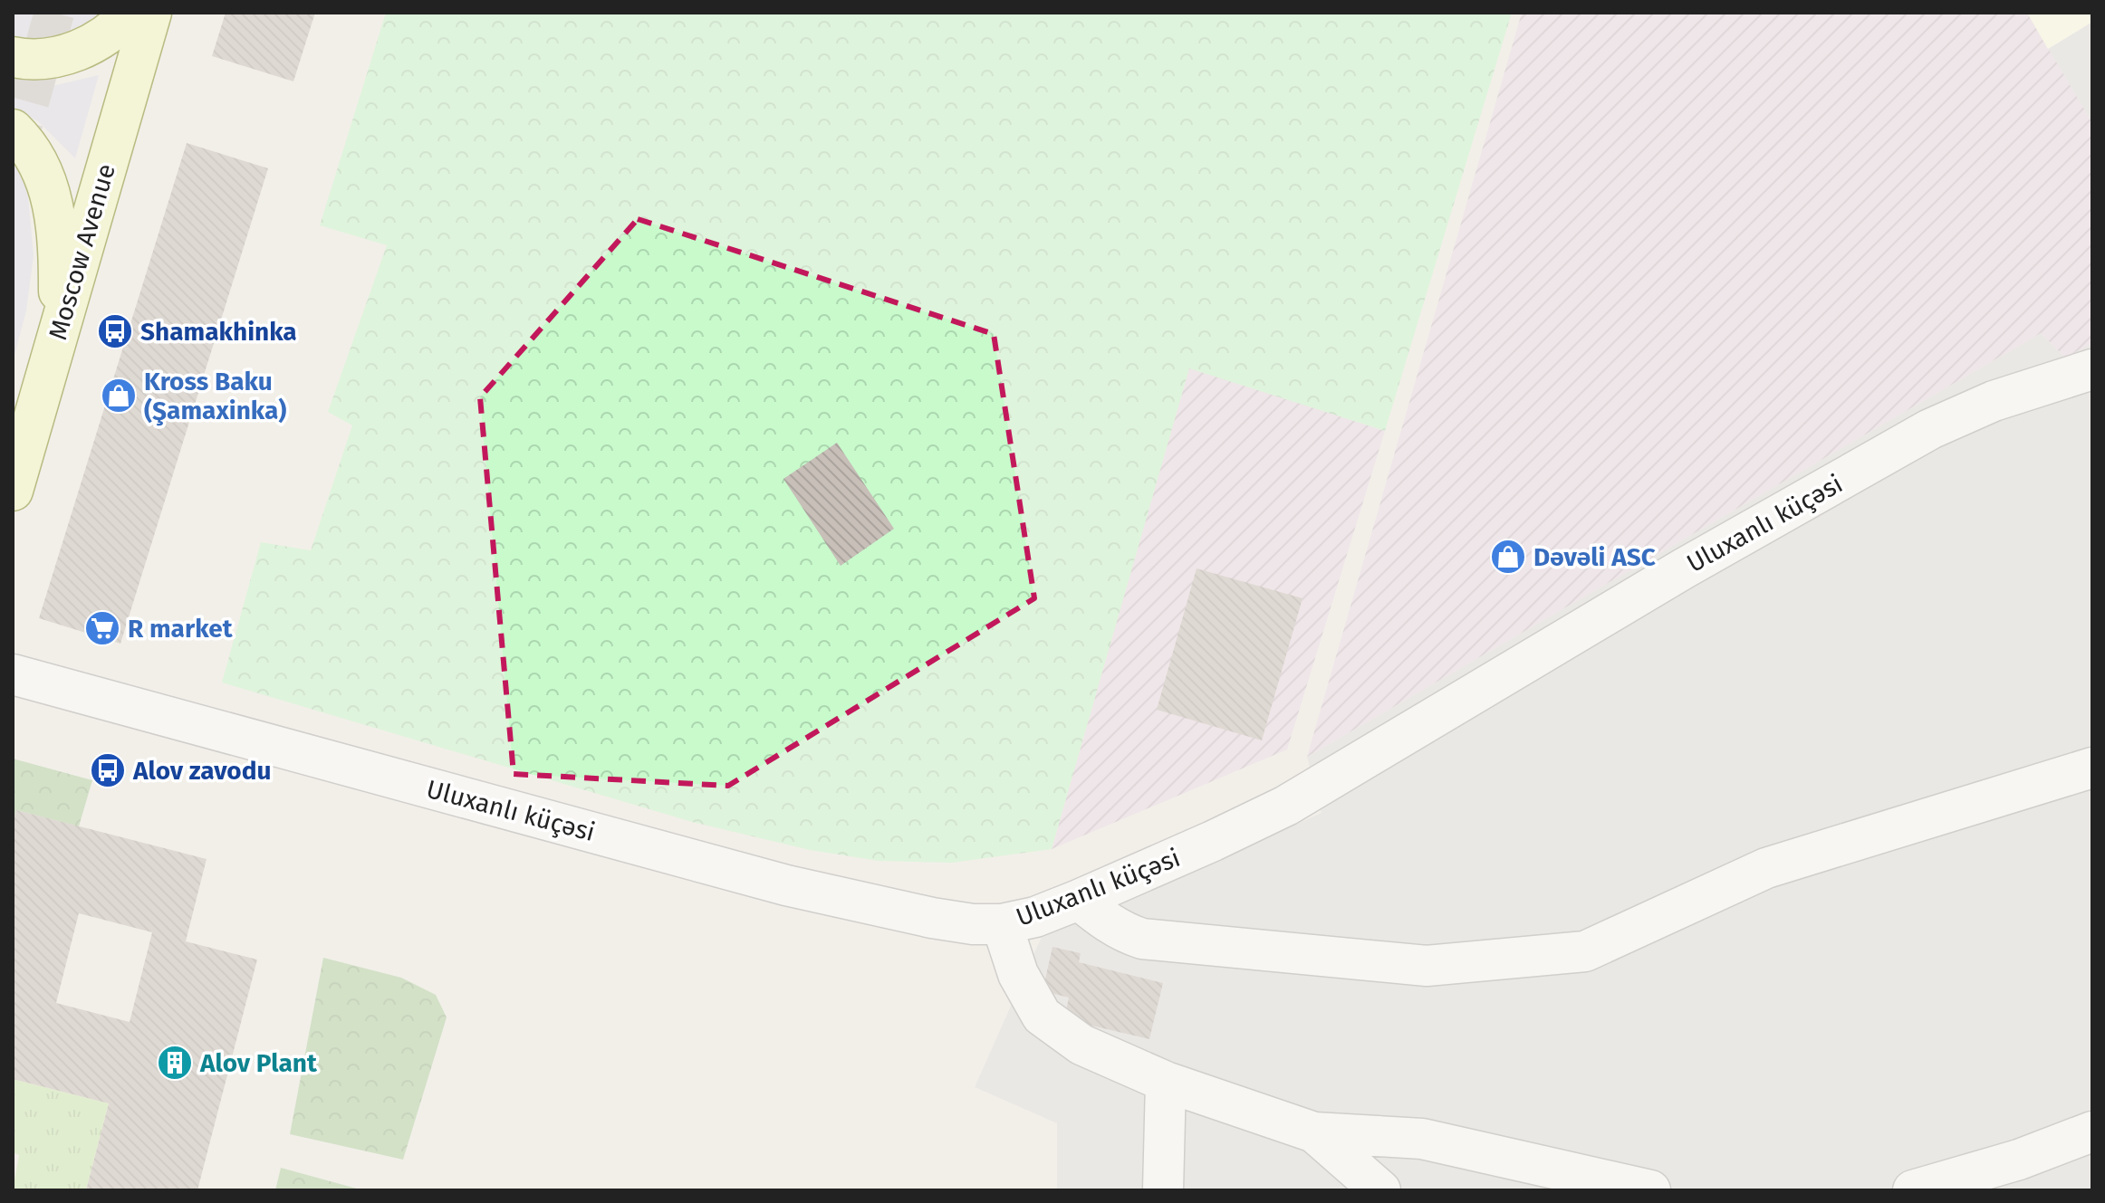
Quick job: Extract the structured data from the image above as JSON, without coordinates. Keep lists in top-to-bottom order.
{
  "streets": {
    "main road": ["Moscow Avenue"],
    "street": ["Uluxanlı küçəsi"]
  },
  "places": {
    "bus stop": ["Shamakhinka", "Alov zavodu"],
    "shop": ["Kross Baku (Şamaxinka)", "Dəvəli ASC"],
    "supermarket": ["R market"],
    "building": ["Alov Plant"]
  }
}
